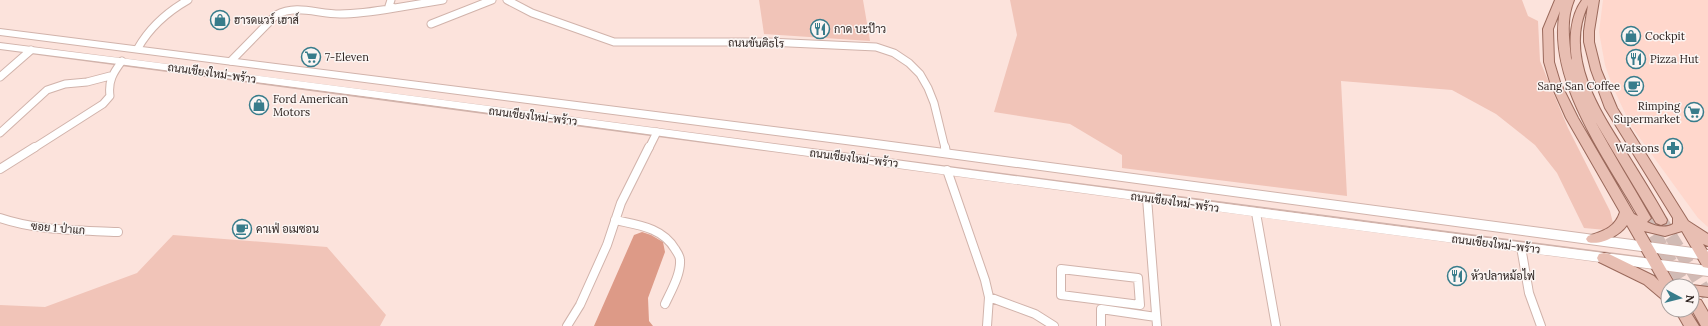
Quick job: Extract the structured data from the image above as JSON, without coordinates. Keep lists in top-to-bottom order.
{
  "streets": {
    "main road": ["ถนนเชียงใหม่-พร้าว"],
    "street": ["ถนนขันติธโร", "ซอย 1 ป่าแก"]
  },
  "crossings": [
    ["ถนนขันติธโร", "ถนนเชียงใหม่-พร้าว"]
  ],
  "places": {
    "shop": ["ฮารดแวร์ เฮาส์", "Cockpit", "Ford American Motors"],
    "restaurant": ["กาด บะป๊าว", "Pizza Hut", "หัวปลาหม้อไฟ"],
    "supermarket": ["7-Eleven", "Rimping Supermarket"],
    "cafe": ["Sang San Coffee", "คาเฟ่ อเมซอน"],
    "pharmacy": ["Watsons"]
  },
  "north": "right"
}
